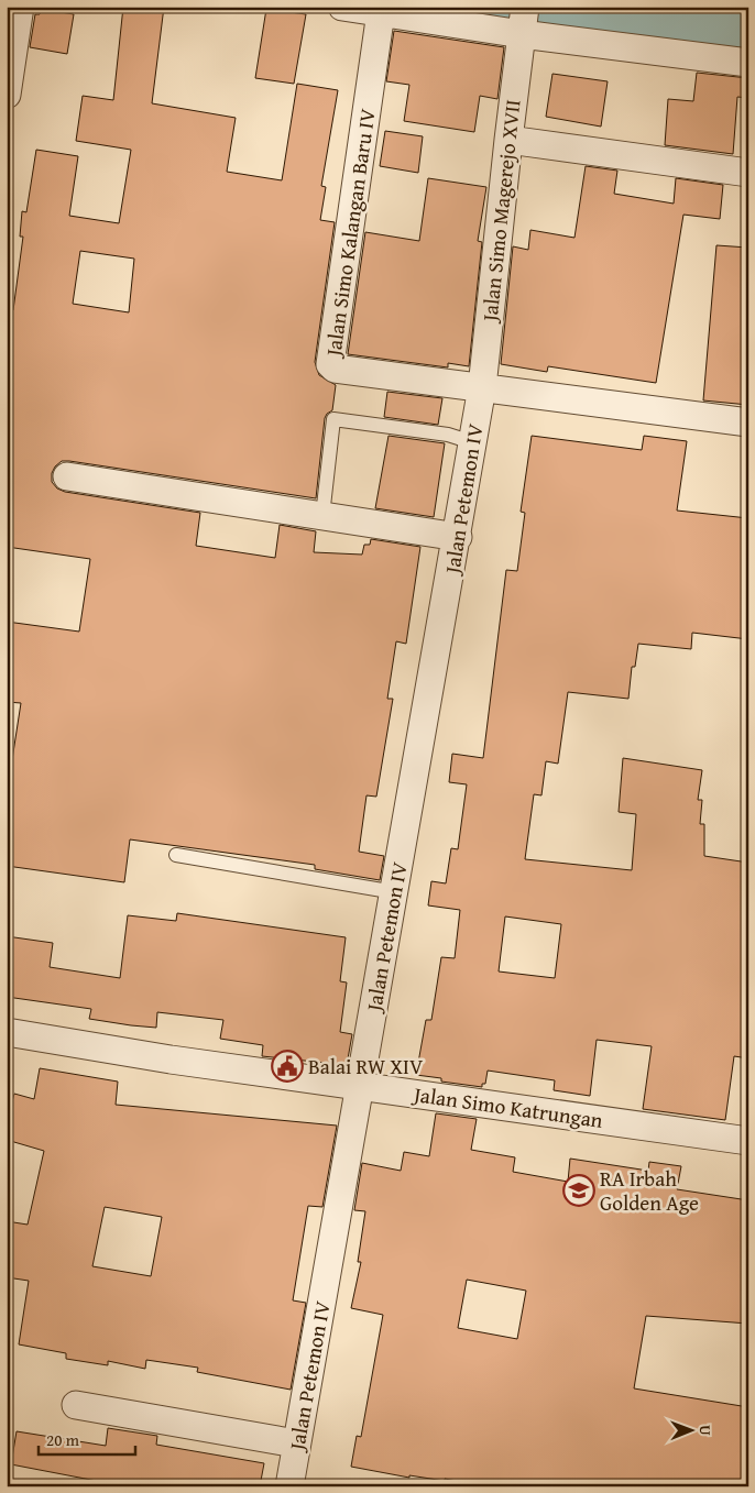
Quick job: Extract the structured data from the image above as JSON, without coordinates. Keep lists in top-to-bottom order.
{
  "streets": {
    "street": [
      "Jalan Simo Magerejo XVII",
      "Jalan Simo Kalangan Baru IV",
      "Jalan Petemon IV",
      "Jalan Simo Katrungan"
    ]
  },
  "crossings": [
    ["Jalan Simo Magerejo XVII", "Jalan Simo Kalangan Baru IV"],
    ["Jalan Simo Magerejo XVII", "Jalan Petemon IV"],
    ["Jalan Simo Kalangan Baru IV", "Jalan Petemon IV"],
    ["Jalan Petemon IV", "Jalan Simo Katrungan"]
  ],
  "places": {
    "public building": ["Balai RW XIV"],
    "school or university": ["RA Irbah Golden Age"]
  },
  "scale_bar": "20 m",
  "north": "right"
}
